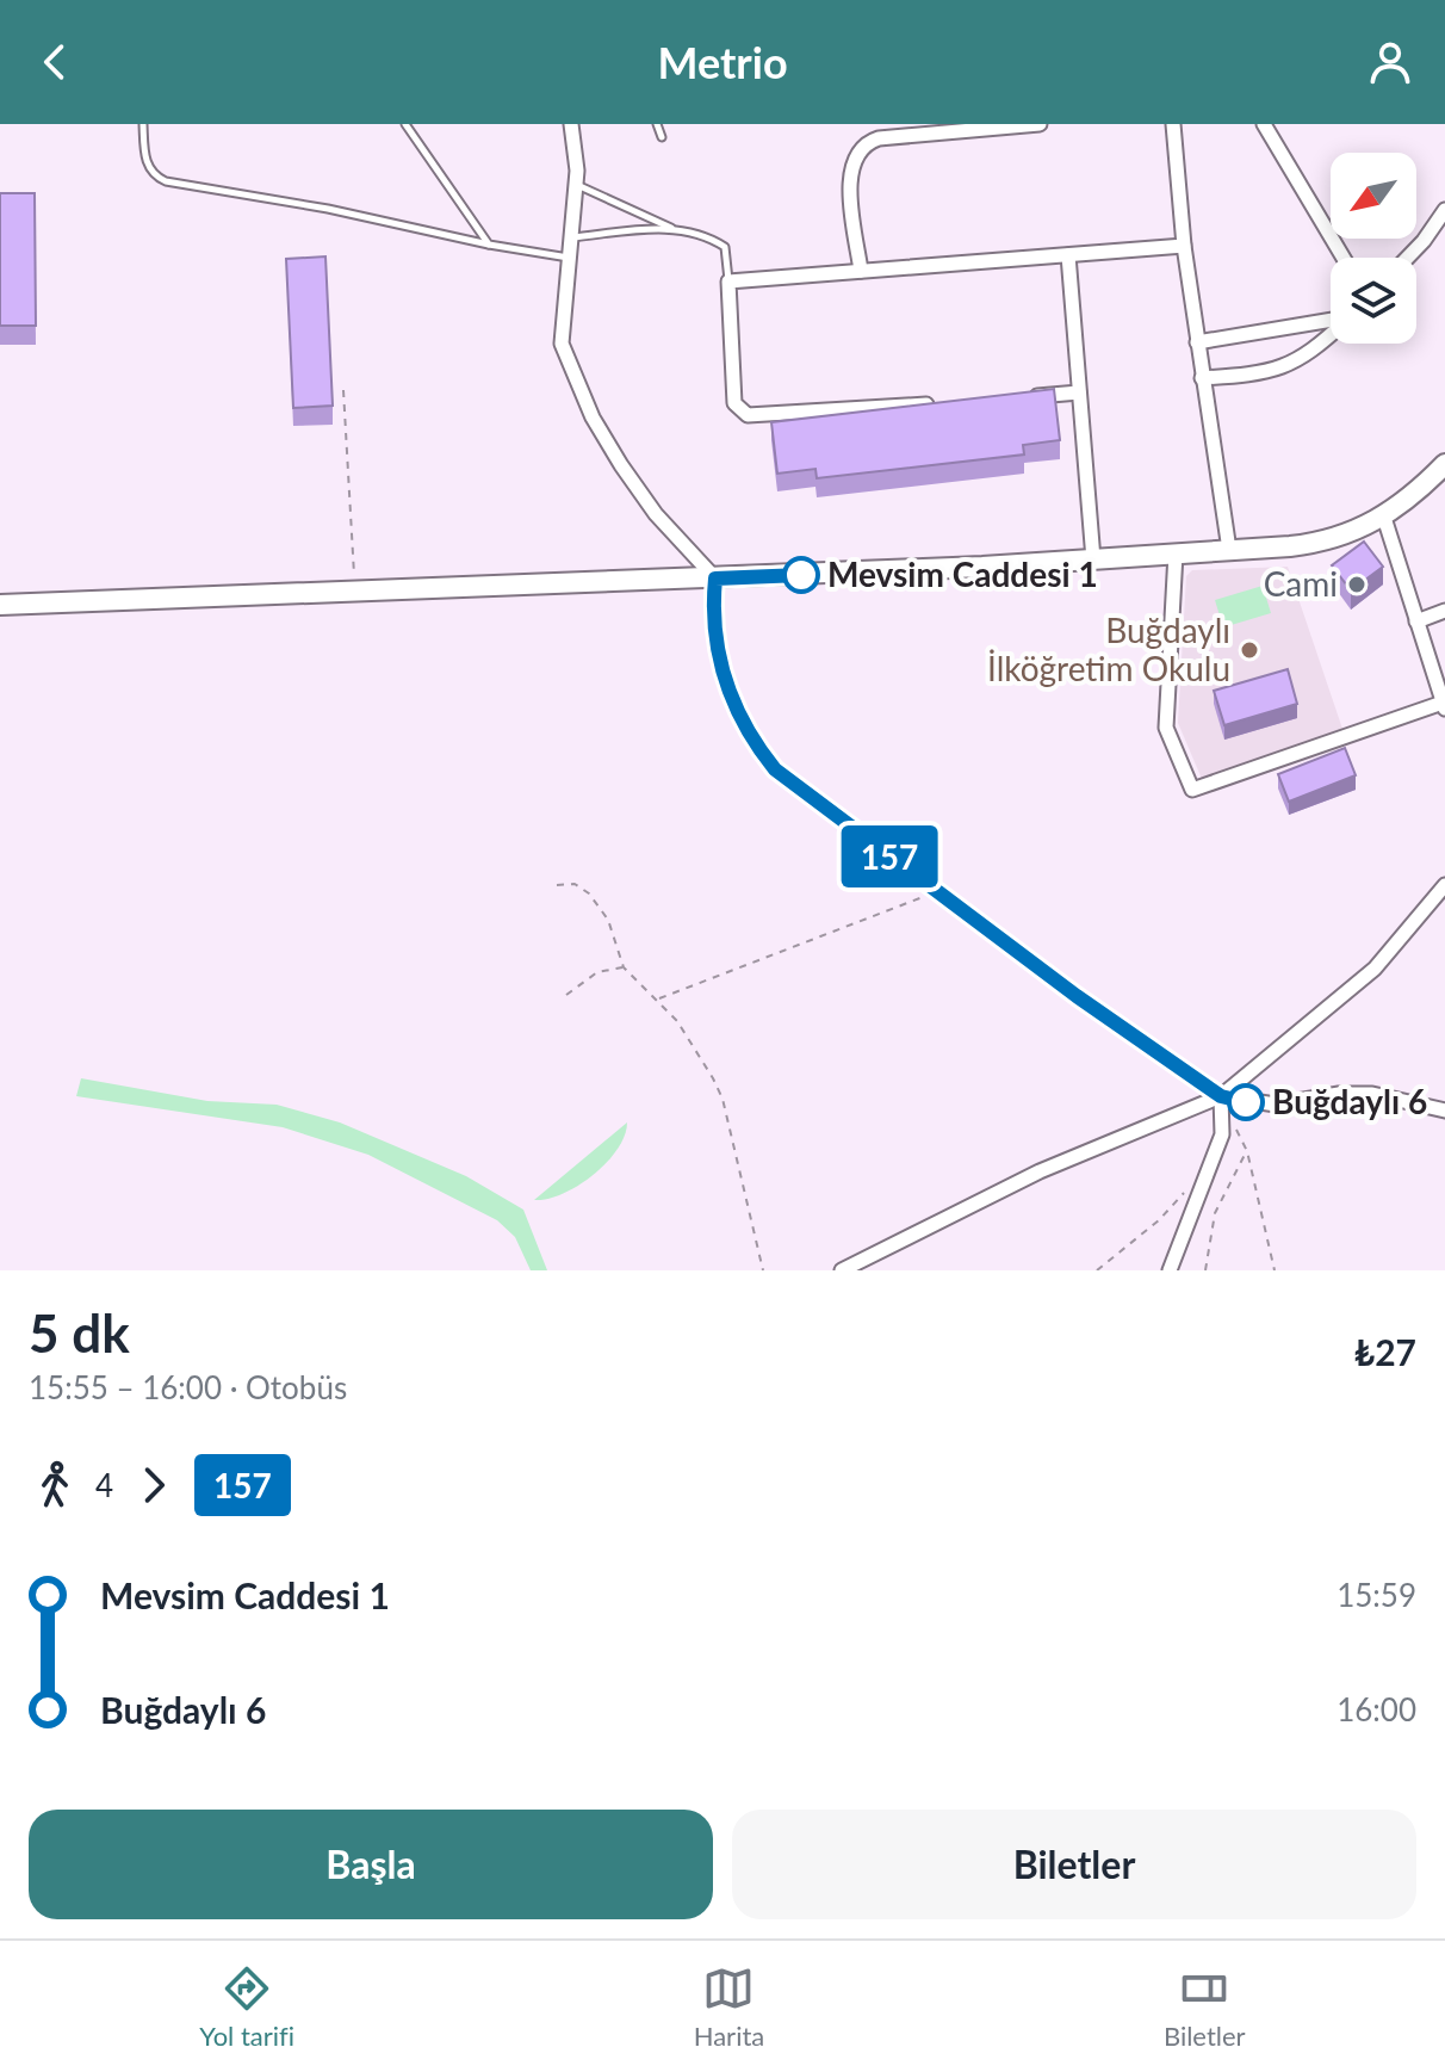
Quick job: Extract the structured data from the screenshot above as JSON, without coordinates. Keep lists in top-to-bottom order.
{
  "places": [
    "Mevsim Caddesi 1",
    "Cami",
    "Buğdaylı İlköğretim Okulu",
    "Buğdaylı 6"
  ],
  "lines": ["bus line 157"],
  "north": "bottom left",
  "page": {
    "header": "Metrio",
    "on_map": "157",
    "heading": ["5 dk", "15:55 – 16:00 · Otobüs", "₺27"],
    "legs": ["4", "157"],
    "list": [
      {
        "name": "Mevsim Caddesi 1",
        "value": "15:59"
      },
      {
        "name": "Buğdaylı 6",
        "value": "16:00"
      }
    ],
    "buttons": ["Başla", "Biletler"],
    "tabs": ["Yol tarifi", "Harita", "Biletler"]
  }
}
